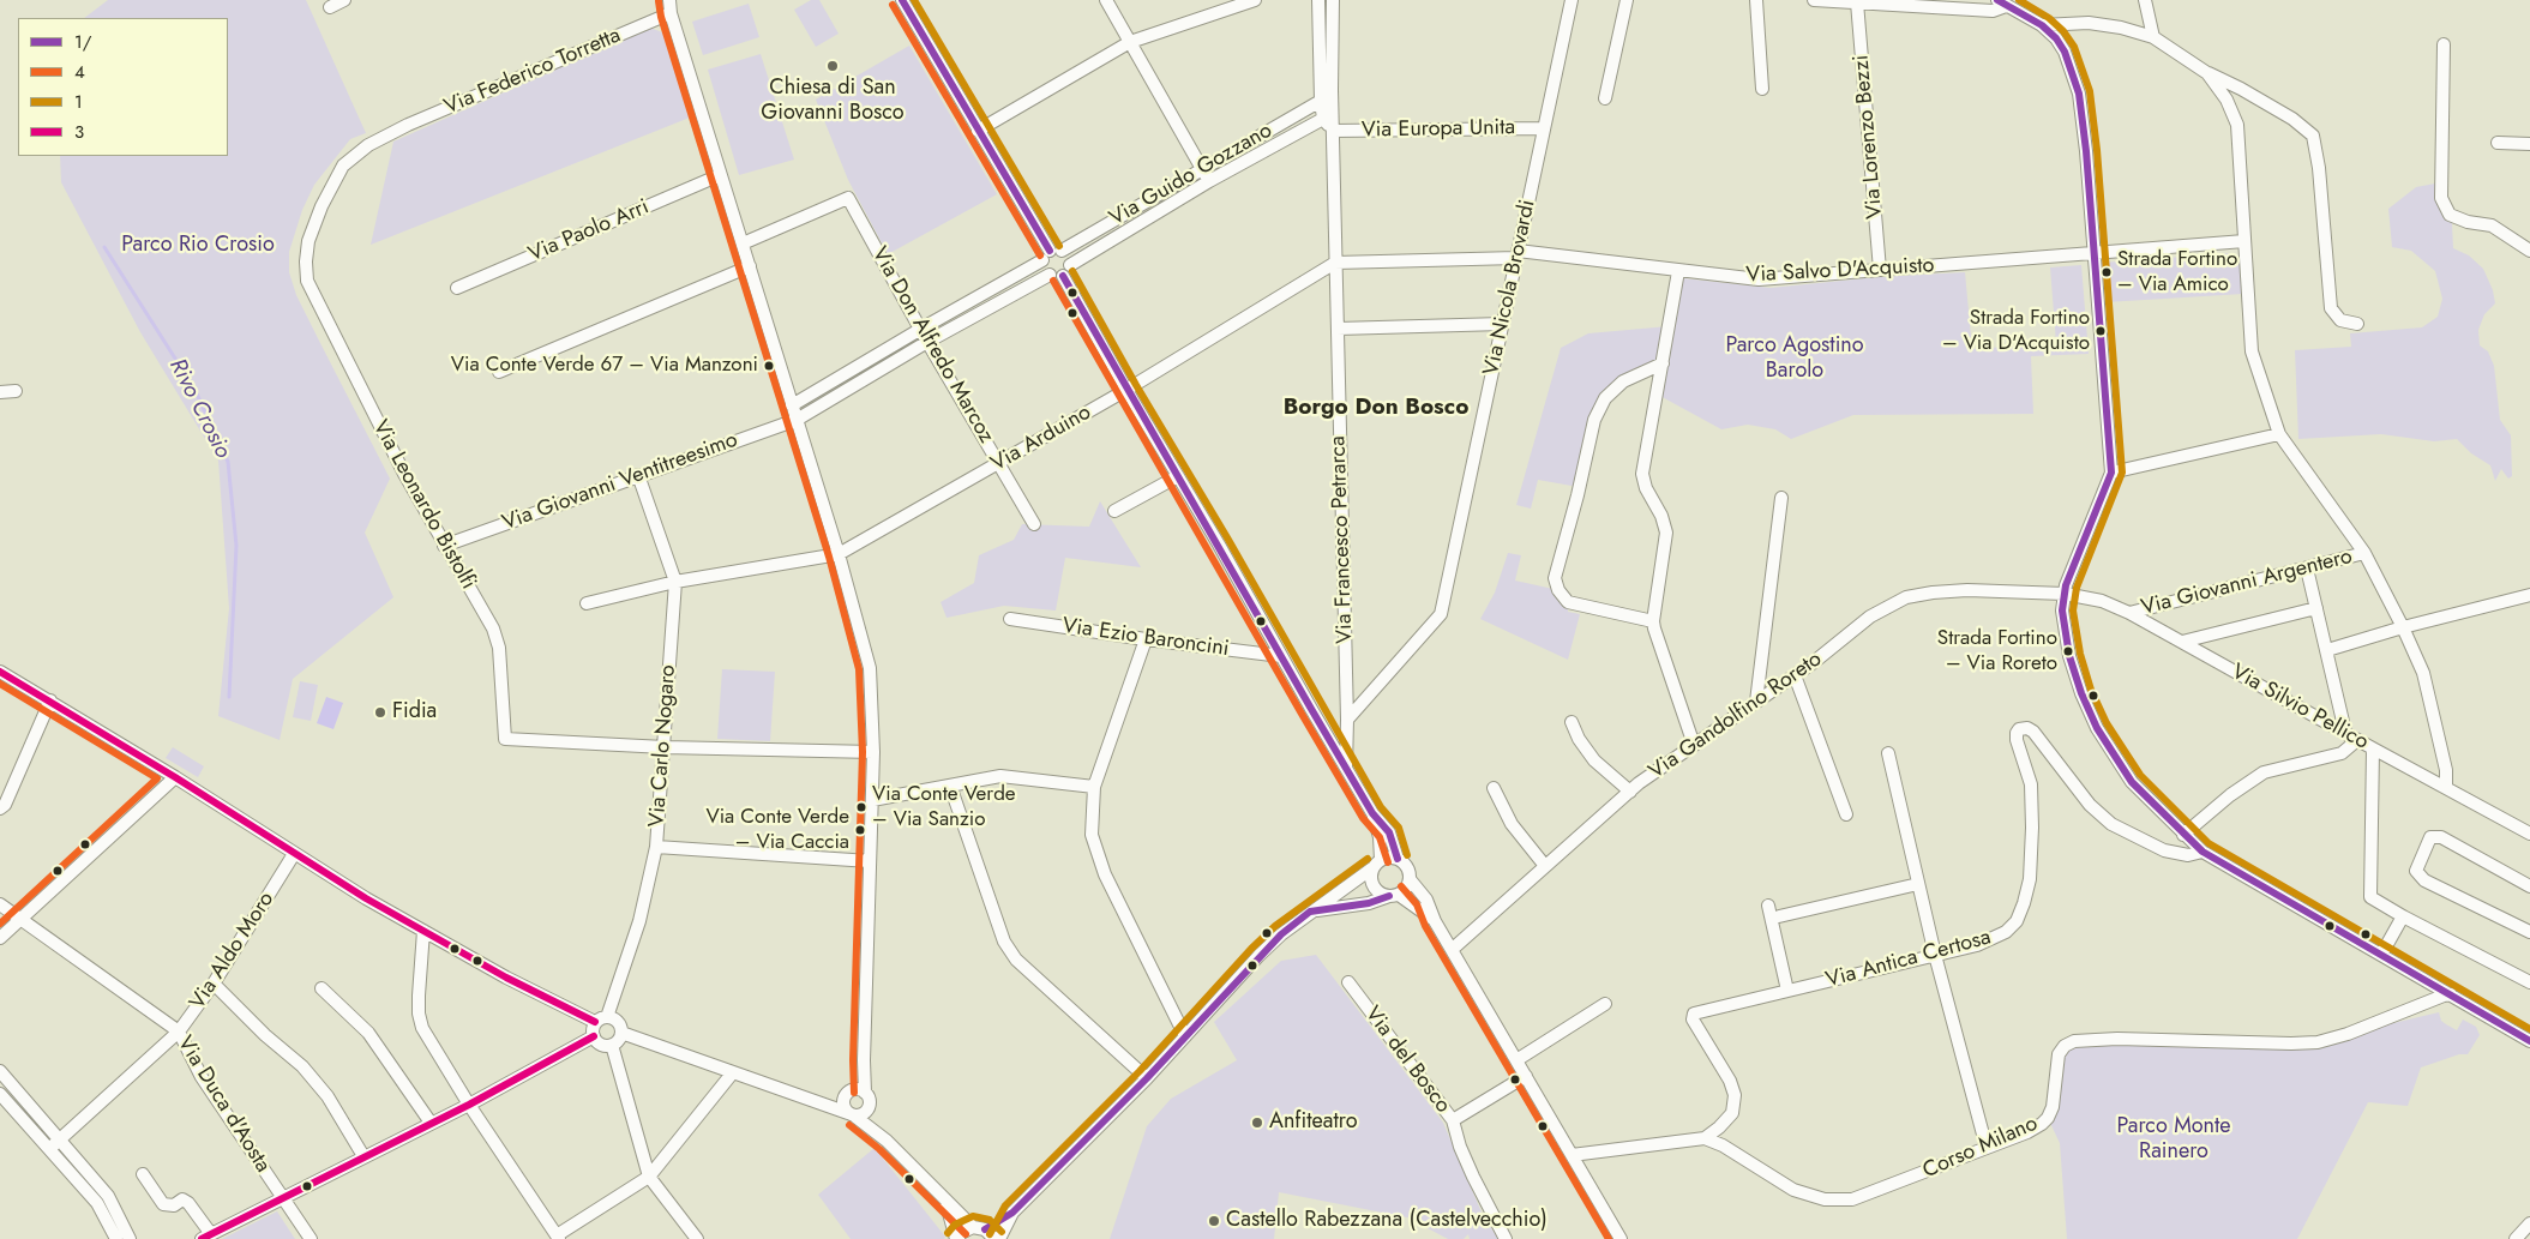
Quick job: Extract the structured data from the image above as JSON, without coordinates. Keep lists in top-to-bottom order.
{
  "streets": {
    "street": [
      "Via Federico Torretta",
      "Via Europa Unita",
      "Via Lorenzo Bezzi",
      "Via Guido Gozzano",
      "Via Paolo Arri",
      "Via Salvo D'Acquisto",
      "Via Nicola Brovardi",
      "Via Don Alfredo Marcoz",
      "Via Arduino",
      "Via Giovanni Ventitreesimo",
      "Via Leonardo Bistolfi",
      "Via Francesco Petrarca",
      "Via Giovanni Argentero",
      "Via Ezio Baroncini",
      "Via Silvio Pellico",
      "Via Gandolfino Roreto",
      "Via Carlo Nogaro",
      "Via Aldo Moro",
      "Via Antica Certosa",
      "Via del Bosco",
      "Via Duca d'Aosta",
      "Corso Milano"
    ]
  },
  "crossings": [
    ["Via Federico Torretta", "Via Leonardo Bistolfi"],
    ["Via Europa Unita", "Via Nicola Brovardi"],
    ["Via Europa Unita", "Via Francesco Petrarca"],
    ["Via Lorenzo Bezzi", "Via Salvo D'Acquisto"],
    ["Via Guido Gozzano", "Via Don Alfredo Marcoz"],
    ["Via Salvo D'Acquisto", "Via Nicola Brovardi"],
    ["Via Salvo D'Acquisto", "Via Arduino"],
    ["Via Salvo D'Acquisto", "Via Francesco Petrarca"],
    ["Via Nicola Brovardi", "Via Francesco Petrarca"],
    ["Via Don Alfredo Marcoz", "Via Arduino"],
    ["Via Don Alfredo Marcoz", "Via Giovanni Ventitreesimo"],
    ["Via Arduino", "Via Francesco Petrarca"],
    ["Via Arduino", "Via Carlo Nogaro"],
    ["Via Giovanni Ventitreesimo", "Via Leonardo Bistolfi"],
    ["Via Giovanni Ventitreesimo", "Via Carlo Nogaro"],
    ["Via Leonardo Bistolfi", "Via Carlo Nogaro"],
    ["Via Giovanni Argentero", "Via Silvio Pellico"],
    ["Via Silvio Pellico", "Via Gandolfino Roreto"],
    ["Via Aldo Moro", "Via Duca d'Aosta"],
    ["Via Antica Certosa", "Corso Milano"]
  ],
  "districts": ["Borgo Don Bosco"],
  "water": ["Rivo Crosio"],
  "parks": ["Parco Rio Crosio", "Parco Agostino Barolo", "Parco Monte Rainero"],
  "places": [
    "Chiesa di San Giovanni Bosco",
    "Strada Fortino – Via Amico",
    "Strada Fortino – Via D'Acquisto",
    "Via Conte Verde 67 – Via Manzoni",
    "Strada Fortino – Via Roreto",
    "Fidia",
    "Via Conte Verde – Via Sanzio",
    "Via Conte Verde – Via Caccia",
    "Anfiteatro",
    "Castello Rabezzana (Castelvecchio)"
  ],
  "lines": [
    "transit line 1/",
    "transit line 1",
    "transit line 4",
    "transit line 3"
  ],
  "legend": [
    "1/",
    "4",
    "1",
    "3"
  ]
}
